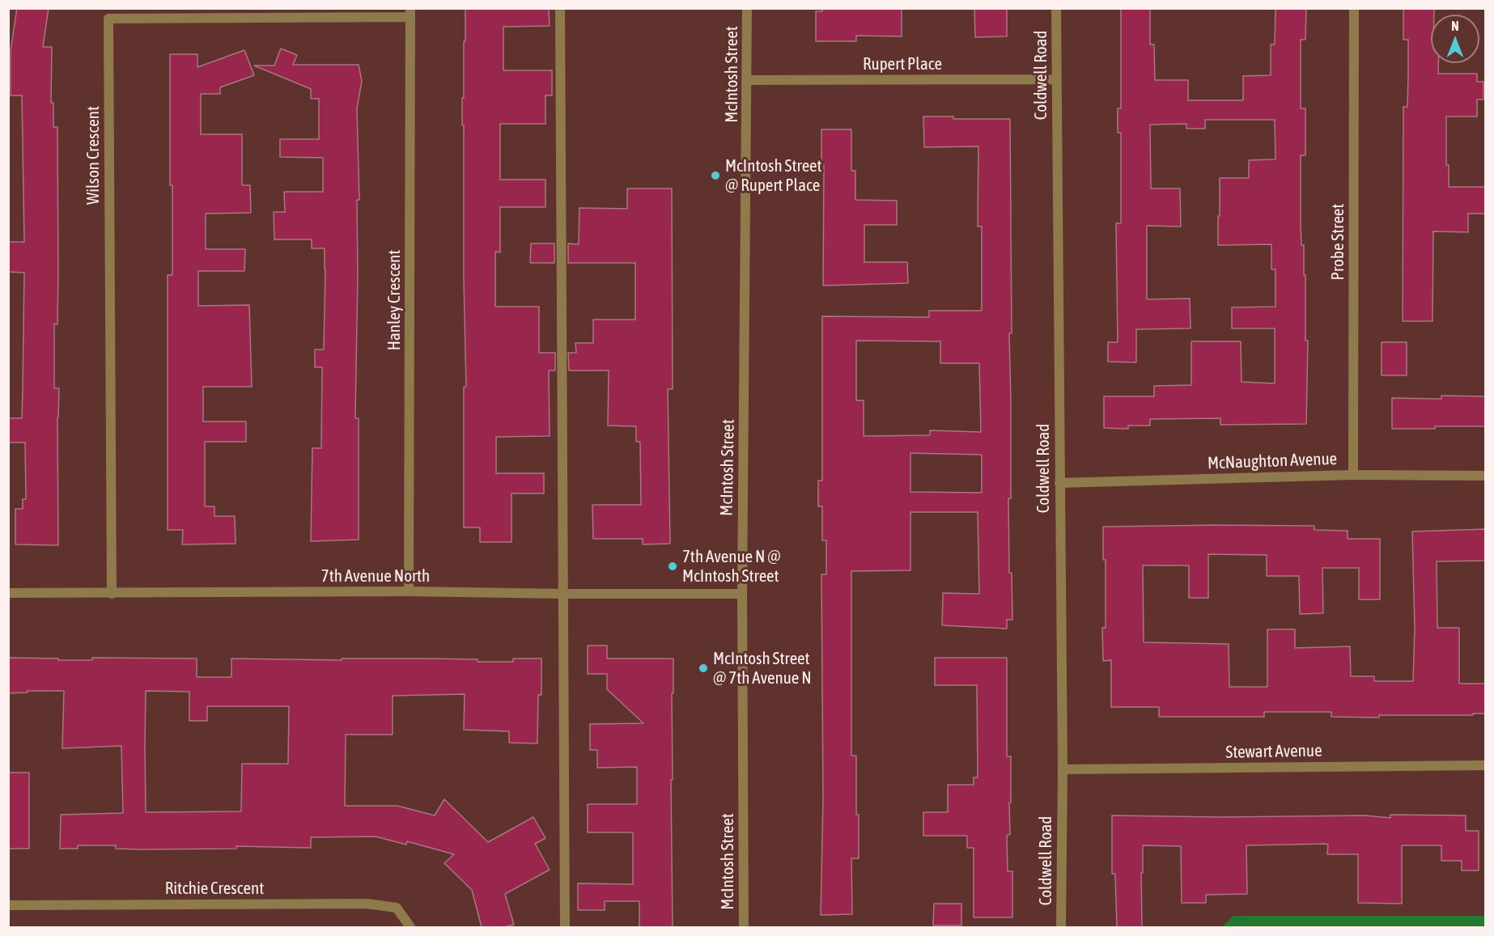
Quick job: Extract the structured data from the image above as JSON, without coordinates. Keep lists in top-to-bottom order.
{
  "streets": {
    "street": [
      "Rupert Place",
      "McIntosh Street",
      "Coldwell Road",
      "Wilson Crescent",
      "Probe Street",
      "Hanley Crescent",
      "McNaughton Avenue",
      "7th Avenue North",
      "Stewart Avenue",
      "Ritchie Crescent"
    ]
  },
  "crossings": [
    ["Rupert Place", "McIntosh Street"],
    ["Rupert Place", "Coldwell Road"],
    ["McIntosh Street", "7th Avenue North"],
    ["Coldwell Road", "McNaughton Avenue"],
    ["Coldwell Road", "Stewart Avenue"],
    ["Wilson Crescent", "Hanley Crescent"],
    ["Wilson Crescent", "7th Avenue North"],
    ["Probe Street", "McNaughton Avenue"],
    ["Hanley Crescent", "7th Avenue North"]
  ],
  "places": ["McIntosh Street @ Rupert Place", "7th Avenue N @ McIntosh Street", "McIntosh Street @ 7th Avenue N"],
  "north": "top"
}
